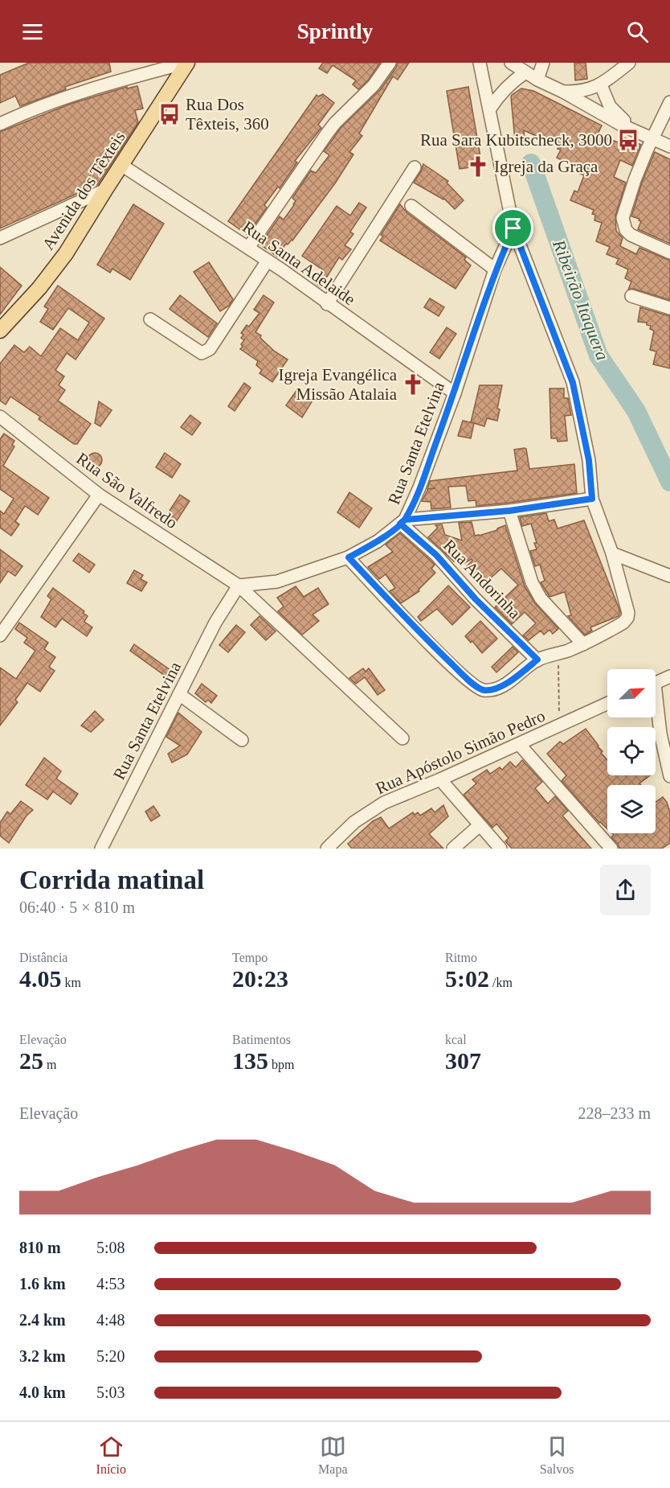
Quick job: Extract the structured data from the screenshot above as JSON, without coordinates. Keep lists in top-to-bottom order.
{
  "streets": {
    "main road": ["Avenida dos Têxteis"],
    "street": [
      "Rua Santa Adelaide",
      "Rua Santa Etelvina",
      "Rua São Valfredo",
      "Rua Andorinha",
      "Rua Apóstolo Simão Pedro"
    ]
  },
  "crossings": [
    ["Avenida dos Têxteis", "Rua Santa Adelaide"],
    ["Rua Santa Adelaide", "Rua Santa Etelvina"],
    ["Rua Santa Etelvina", "Rua São Valfredo"],
    ["Rua Santa Etelvina", "Rua Andorinha"]
  ],
  "water": ["Ribeirão Itaquera"],
  "places": {
    "bus stop": ["Rua Dos Têxteis, 360", "Rua Sara Kubitscheck, 3000"],
    "church": ["Igreja da Graça", "Igreja Evangélica Missão Atalaia"]
  },
  "north": "top right",
  "page": {
    "header": "Sprintly",
    "heading": ["Corrida matinal", "06:40 · 5 × 810 m"],
    "stats": [
      ["Distância", "4.05 km"],
      ["Tempo", "20:23"],
      ["Ritmo", "5:02 /km"],
      ["Elevação", "25 m"],
      ["Batimentos", "135 bpm"],
      ["kcal", "307"]
    ],
    "chart": ["Elevação", "228–233 m"],
    "list": [
      {
        "name": "810 m",
        "note": "5:08"
      },
      {
        "name": "1.6 km",
        "note": "4:53"
      },
      {
        "name": "2.4 km",
        "note": "4:48"
      },
      {
        "name": "3.2 km",
        "note": "5:20"
      },
      {
        "name": "4.0 km",
        "note": "5:03"
      }
    ],
    "tabs": ["Início", "Mapa", "Salvos"]
  }
}
